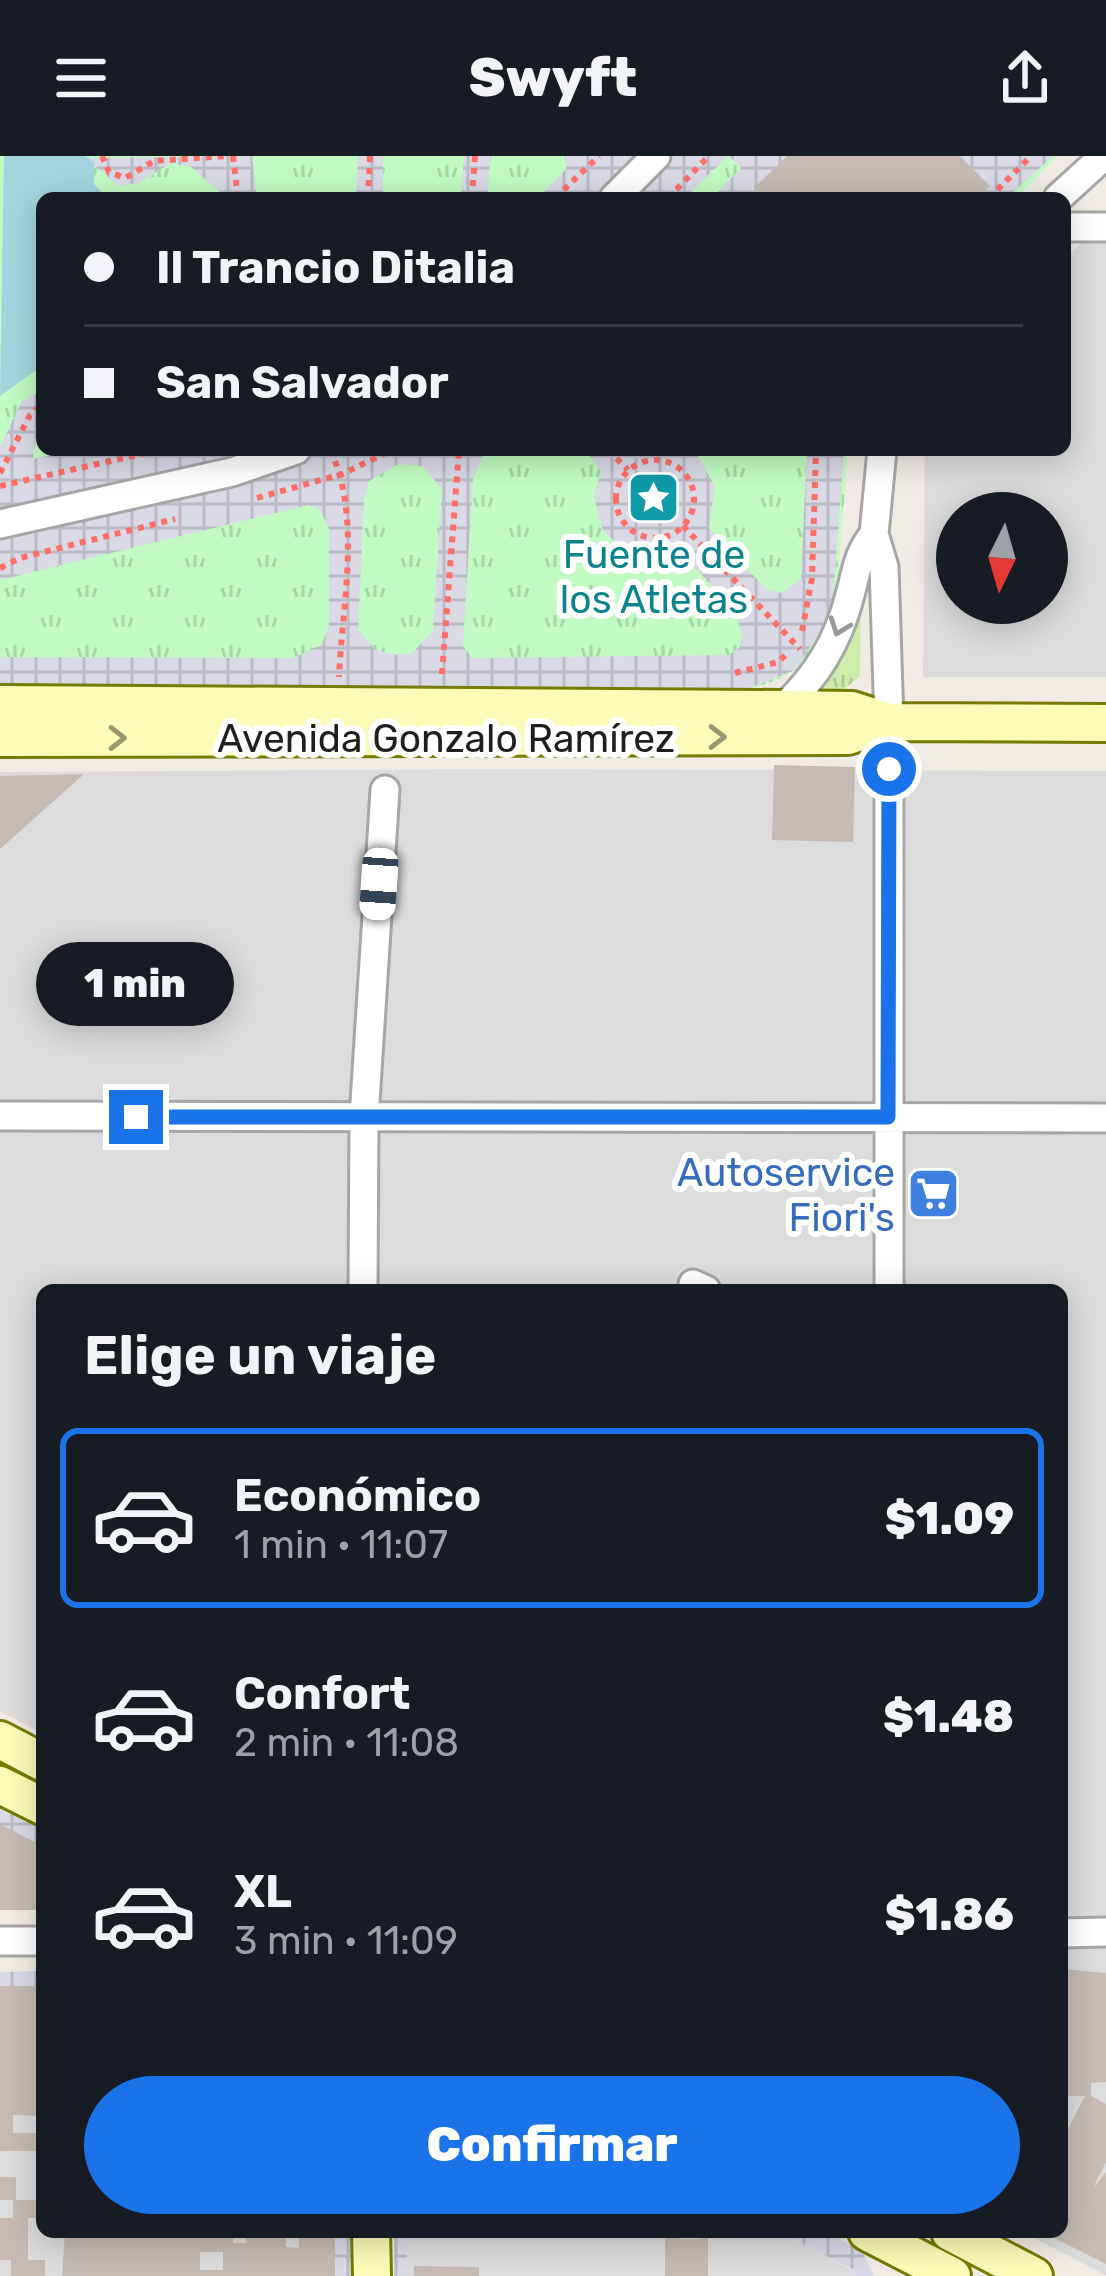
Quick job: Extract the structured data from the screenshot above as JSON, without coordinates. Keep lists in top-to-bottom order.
{
  "streets": {
    "street": ["Avenida Gonzalo Ramírez"]
  },
  "places": {
    "place": ["Fuente de los Atletas"],
    "supermarket": ["Autoservice Fiori's"]
  },
  "north": "bottom",
  "page": {
    "header": "Swyft",
    "banner": ["Il Trancio Ditalia", "San Salvador"],
    "bubble": "1 min",
    "heading": "Elige un viaje",
    "list": [
      {
        "name": "Económico",
        "note": "1 min · 11:07",
        "value": "$1.09"
      },
      {
        "name": "Confort",
        "note": "2 min · 11:08",
        "value": "$1.48"
      },
      {
        "name": "XL",
        "note": "3 min · 11:09",
        "value": "$1.86"
      }
    ],
    "buttons": "Confirmar"
  }
}
